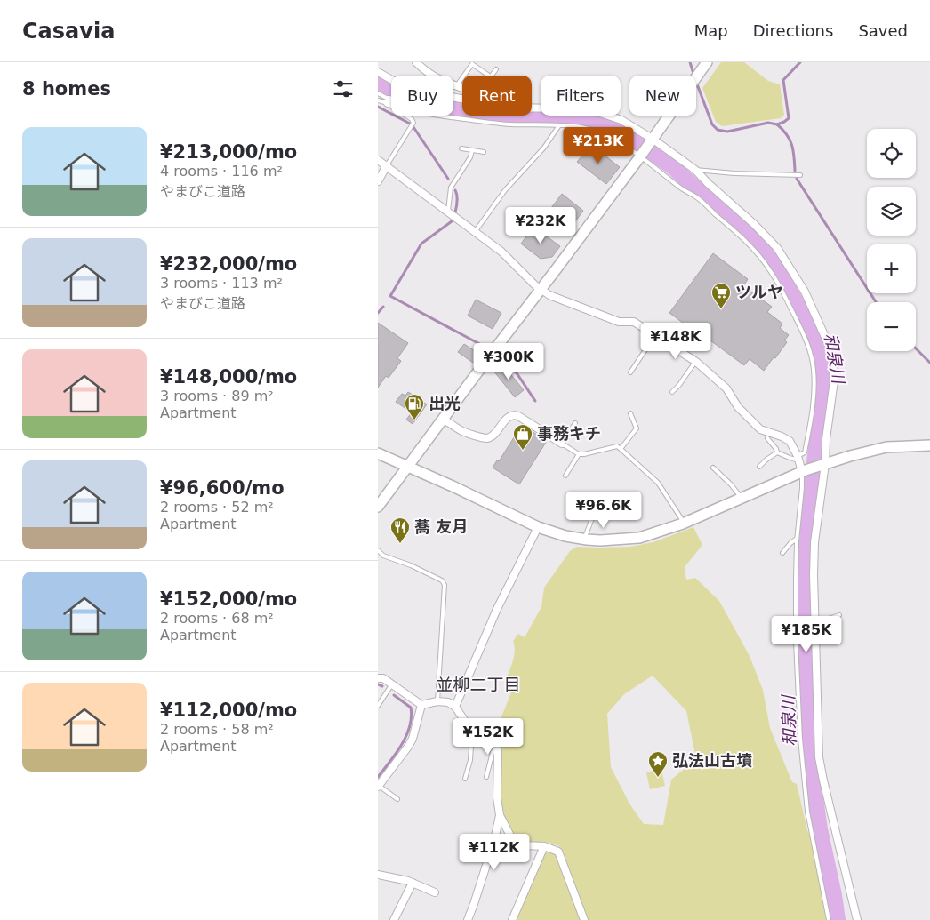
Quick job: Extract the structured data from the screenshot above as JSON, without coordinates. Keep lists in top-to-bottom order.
{
  "districts": ["並柳二丁目"],
  "water": ["和泉川"],
  "places": {
    "supermarket": ["ツルヤ"],
    "fuel station": ["出光"],
    "shop": ["事務キチ"],
    "restaurant": ["蕎 友月"],
    "place": ["弘法山古墳"]
  },
  "page": {
    "header": "Casavia",
    "nav": ["Map", "Directions", "Saved"],
    "heading": "8 homes",
    "chip": [
      "Buy",
      "Rent",
      "Filters",
      "New"
    ],
    "list": [
      {
        "name": "¥213,000/mo",
        "note": "4 rooms · 116 m² · やまびこ道路"
      },
      {
        "name": "¥232,000/mo",
        "note": "3 rooms · 113 m² · やまびこ道路"
      },
      {
        "name": "¥148,000/mo",
        "note": "3 rooms · 89 m² · Apartment"
      },
      {
        "name": "¥96,600/mo",
        "note": "2 rooms · 52 m² · Apartment"
      },
      {
        "name": "¥152,000/mo",
        "note": "2 rooms · 68 m² · Apartment"
      },
      {
        "name": "¥112,000/mo",
        "note": "2 rooms · 58 m² · Apartment"
      }
    ],
    "price": [
      "¥213K",
      "¥232K",
      "¥148K",
      "¥300K",
      "¥96.6K",
      "¥185K",
      "¥152K",
      "¥112K"
    ],
    "map_buttons": ["+", "−"]
  }
}
